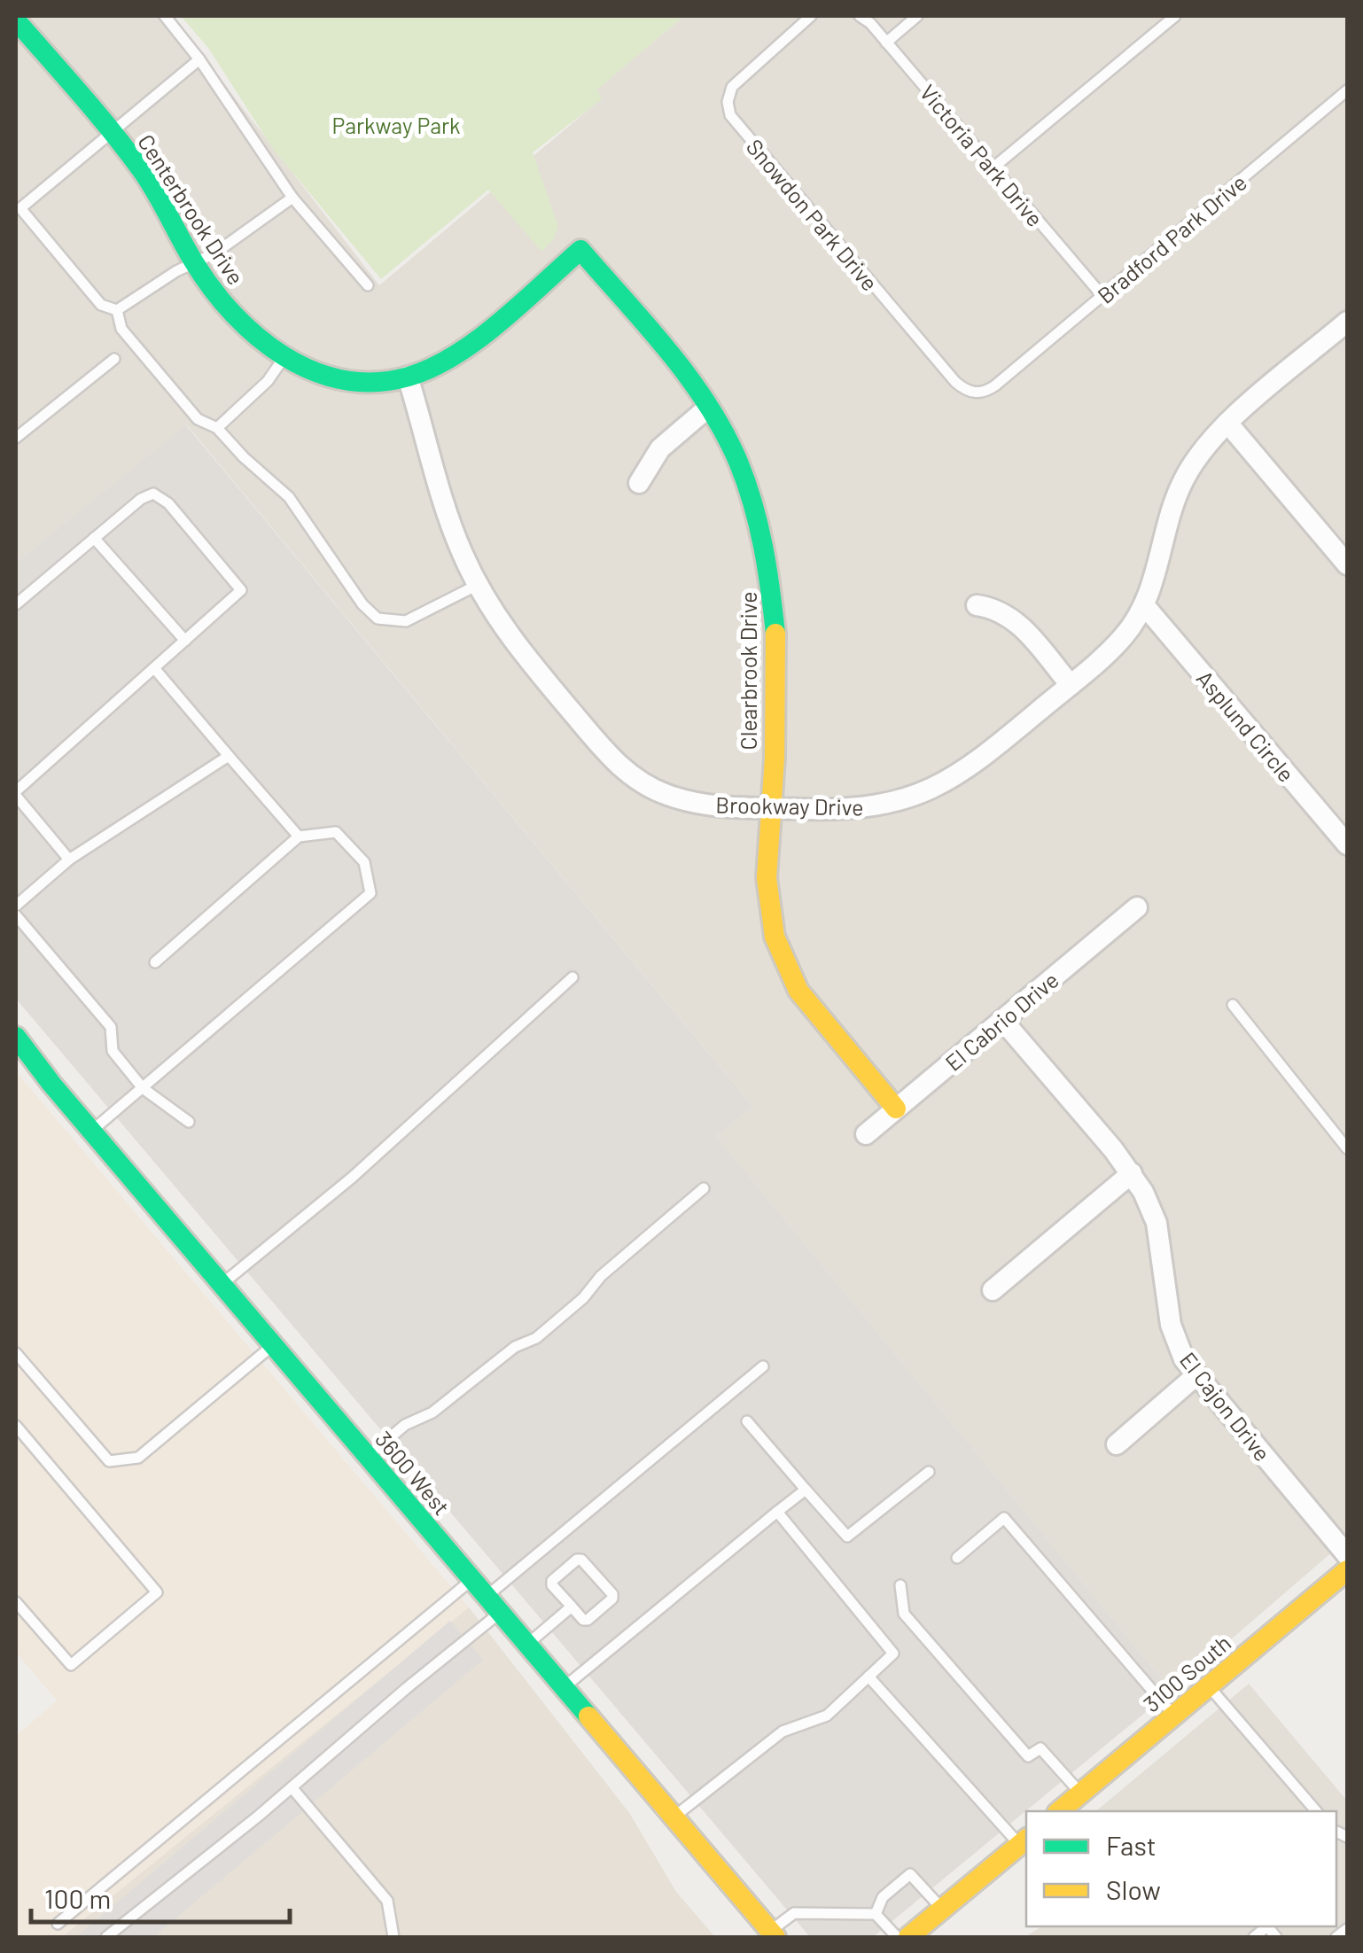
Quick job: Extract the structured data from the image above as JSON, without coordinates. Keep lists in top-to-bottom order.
{
  "streets": {
    "street": [
      "Centerbrook Drive",
      "Clearbrook Drive",
      "Asplund Circle",
      "Brookway Drive",
      "El Cabrio Drive",
      "El Cajon Drive",
      "3600 West",
      "3100 South"
    ],
    "lane": ["Victoria Park Drive", "Snowdon Park Drive", "Bradford Park Drive"]
  },
  "crossings": [
    ["Victoria Park Drive", "Bradford Park Drive"],
    ["Centerbrook Drive", "Clearbrook Drive"],
    ["Centerbrook Drive", "Brookway Drive"],
    ["Snowdon Park Drive", "Bradford Park Drive"],
    ["Clearbrook Drive", "Brookway Drive"],
    ["Clearbrook Drive", "El Cabrio Drive"],
    ["Asplund Circle", "Brookway Drive"],
    ["El Cabrio Drive", "El Cajon Drive"]
  ],
  "parks": ["Parkway Park"],
  "legend": ["Fast", "Slow"],
  "scale_bar": "100 m"
}
